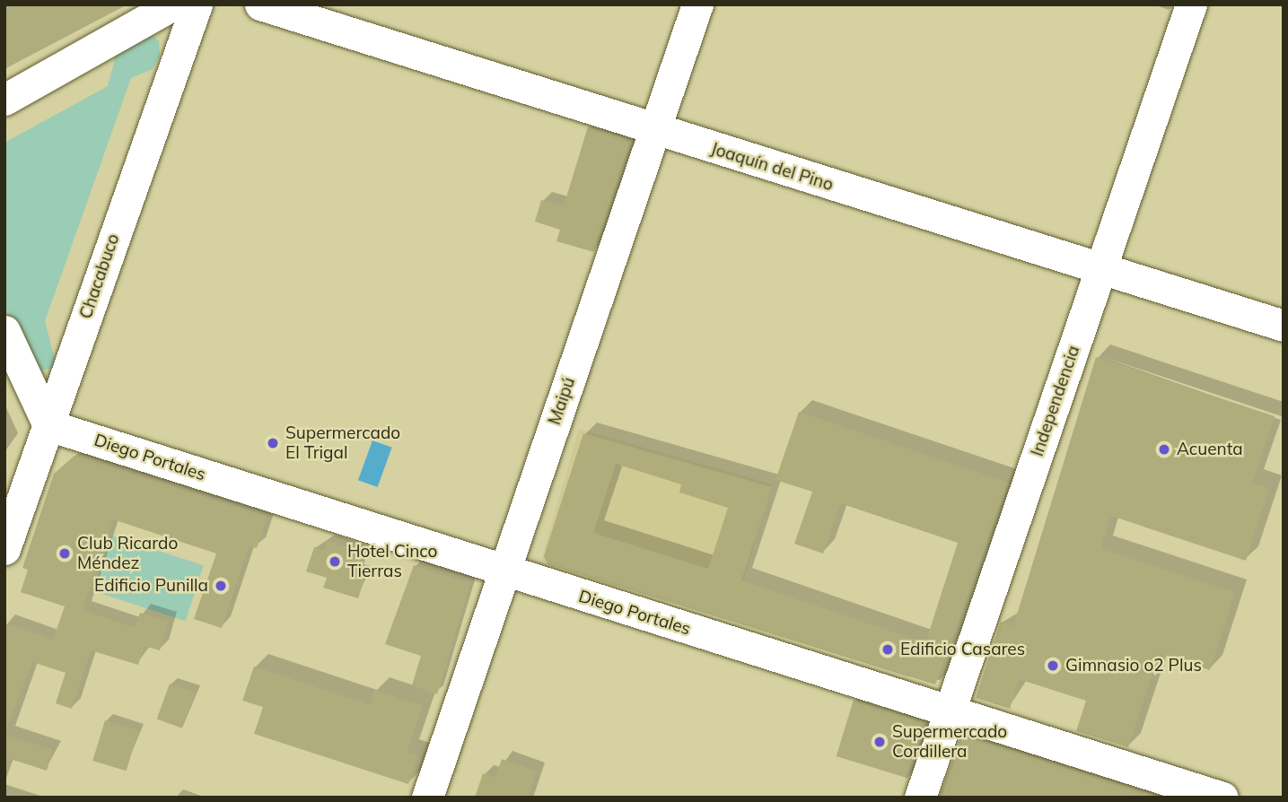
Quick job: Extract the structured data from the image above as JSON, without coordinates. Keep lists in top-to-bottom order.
{
  "streets": {
    "street": [
      "Joaquín del Pino",
      "Chacabuco",
      "Maipú",
      "Independencia",
      "Diego Portales"
    ]
  },
  "crossings": [
    ["Joaquín del Pino", "Maipú"],
    ["Joaquín del Pino", "Independencia"],
    ["Chacabuco", "Diego Portales"],
    ["Maipú", "Diego Portales"],
    ["Independencia", "Diego Portales"]
  ],
  "places": [
    "Supermercado El Trigal",
    "Acuenta",
    "Club Ricardo Méndez",
    "Hotel Cinco Tierras",
    "Edificio Punilla",
    "Edificio Casares",
    "Gimnasio o2 Plus",
    "Supermercado Cordillera"
  ]
}
